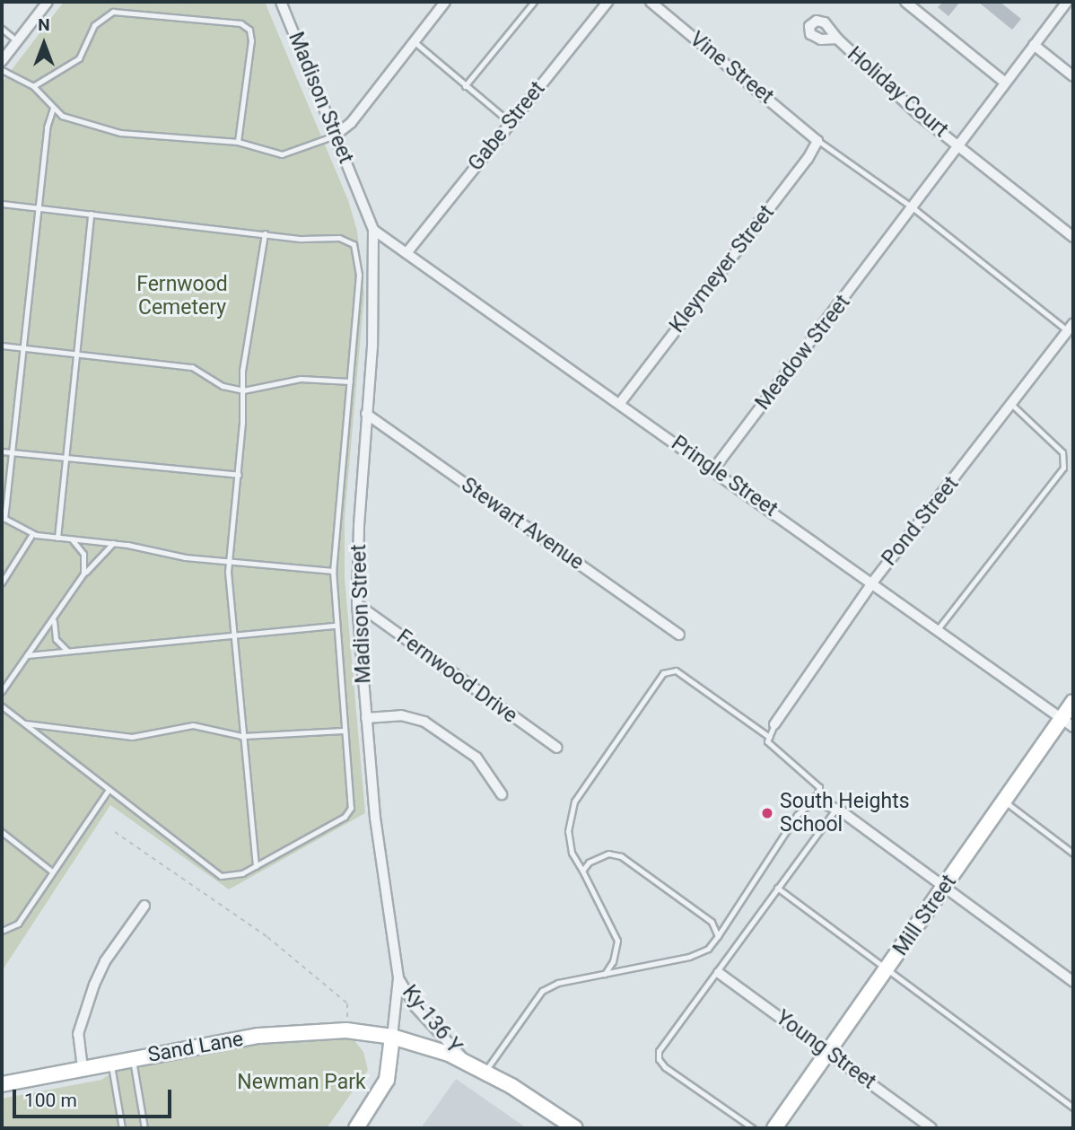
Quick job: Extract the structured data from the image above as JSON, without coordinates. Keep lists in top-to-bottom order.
{
  "streets": {
    "street": [
      "Vine Street",
      "Holiday Court",
      "Madison Street",
      "Gabe Street",
      "Kleymeyer Street",
      "Meadow Street",
      "Pringle Street",
      "Pond Street",
      "Stewart Avenue",
      "Fernwood Drive",
      "Mill Street",
      "Ky-136 Y",
      "Sand Lane",
      "Young Street"
    ]
  },
  "crossings": [
    ["Vine Street", "Kleymeyer Street"],
    ["Madison Street", "Pringle Street"],
    ["Madison Street", "Stewart Avenue"],
    ["Madison Street", "Fernwood Drive"],
    ["Madison Street", "Ky-136 Y"],
    ["Madison Street", "Sand Lane"],
    ["Gabe Street", "Pringle Street"],
    ["Kleymeyer Street", "Pringle Street"],
    ["Meadow Street", "Pringle Street"],
    ["Pringle Street", "Pond Street"],
    ["Pringle Street", "Mill Street"],
    ["Mill Street", "Young Street"]
  ],
  "parks": ["Fernwood Cemetery", "Newman Park"],
  "places": ["South Heights School"],
  "scale_bar": "100 m",
  "north": "top"
}
